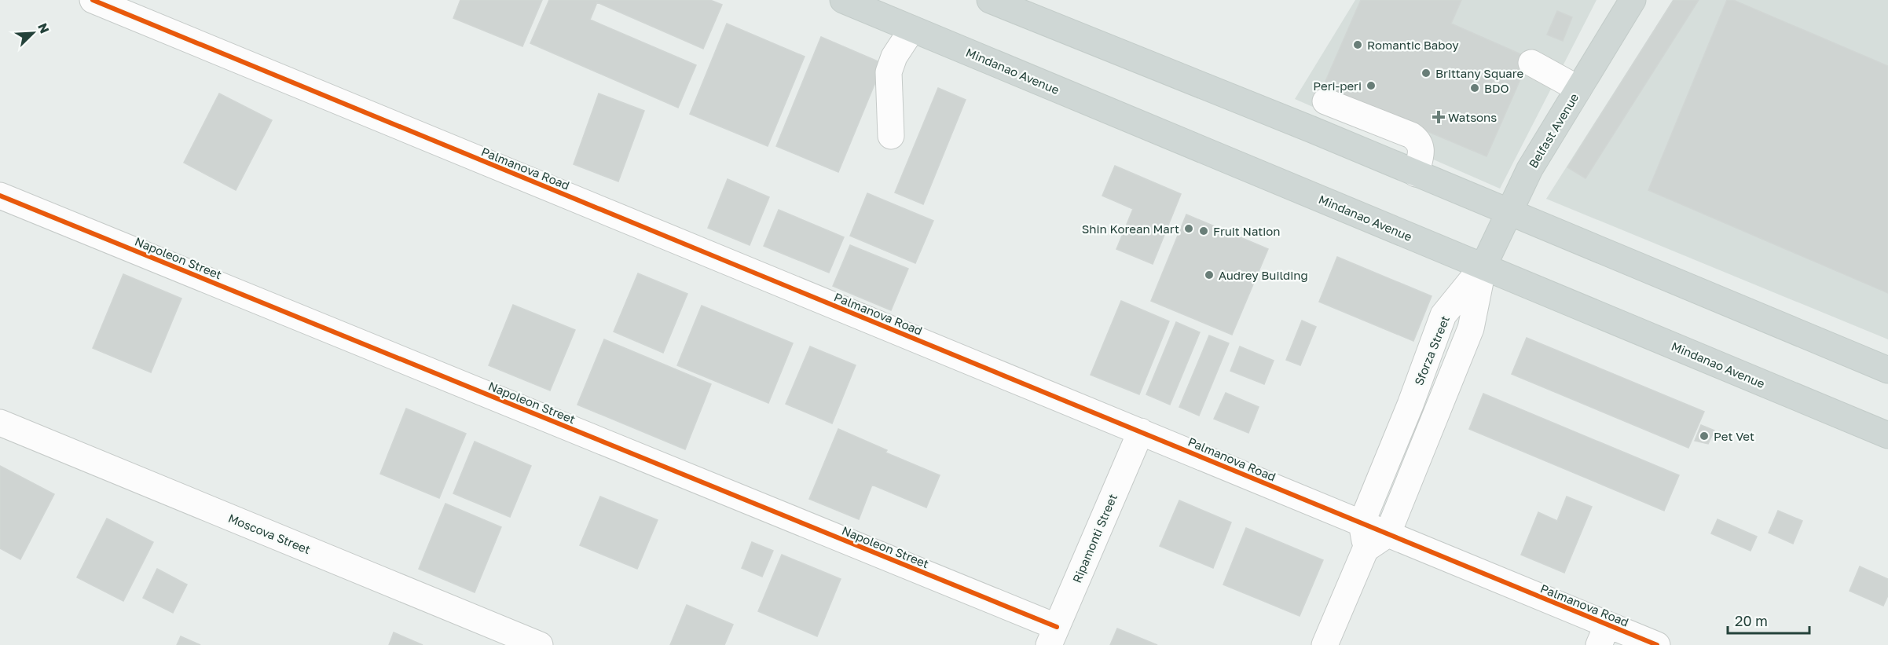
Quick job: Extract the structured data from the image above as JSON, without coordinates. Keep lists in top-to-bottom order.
{
  "streets": {
    "main road": ["Mindanao Avenue", "Belfast Avenue"],
    "street": [
      "Palmanova Road",
      "Napoleon Street",
      "Sforza Street",
      "Moscova Street",
      "Ripamonti Street"
    ]
  },
  "crossings": [
    ["Mindanao Avenue", "Belfast Avenue"],
    ["Mindanao Avenue", "Sforza Street"],
    ["Belfast Avenue", "Sforza Street"],
    ["Palmanova Road", "Sforza Street"],
    ["Palmanova Road", "Ripamonti Street"],
    ["Napoleon Street", "Ripamonti Street"]
  ],
  "places": {
    "other": [
      "Romantic Baboy",
      "Brittany Square",
      "Peri-peri",
      "BDO",
      "Shin Korean Mart",
      "Fruit Nation",
      "Audrey Building",
      "Pet Vet"
    ],
    "health": ["Watsons"]
  },
  "scale_bar": "20 m",
  "north": "top right"
}
